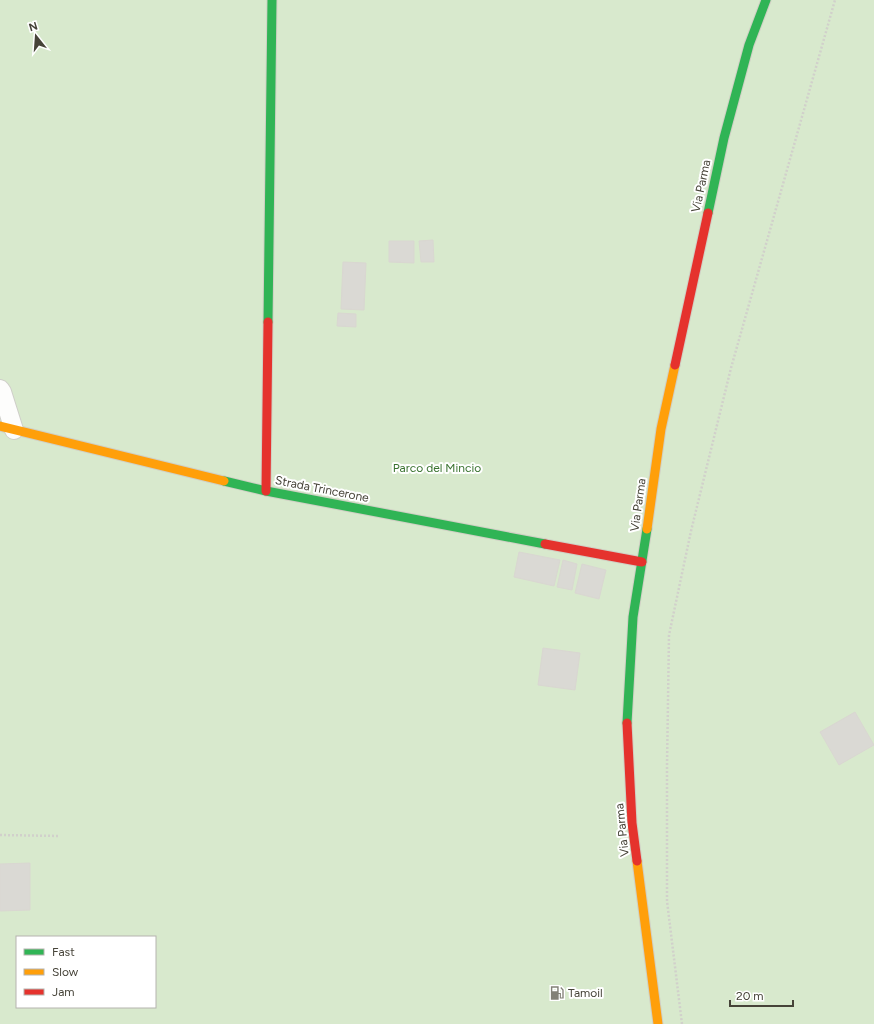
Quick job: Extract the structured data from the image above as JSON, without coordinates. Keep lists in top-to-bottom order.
{
  "streets": {
    "street": ["Via Parma", "Strada Trincerone"]
  },
  "crossings": [
    ["Via Parma", "Strada Trincerone"]
  ],
  "parks": ["Parco del Mincio"],
  "places": {
    "fuel station": ["Tamoil"]
  },
  "legend": ["Fast", "Slow", "Jam"],
  "scale_bar": "20 m",
  "north": "top"
}
